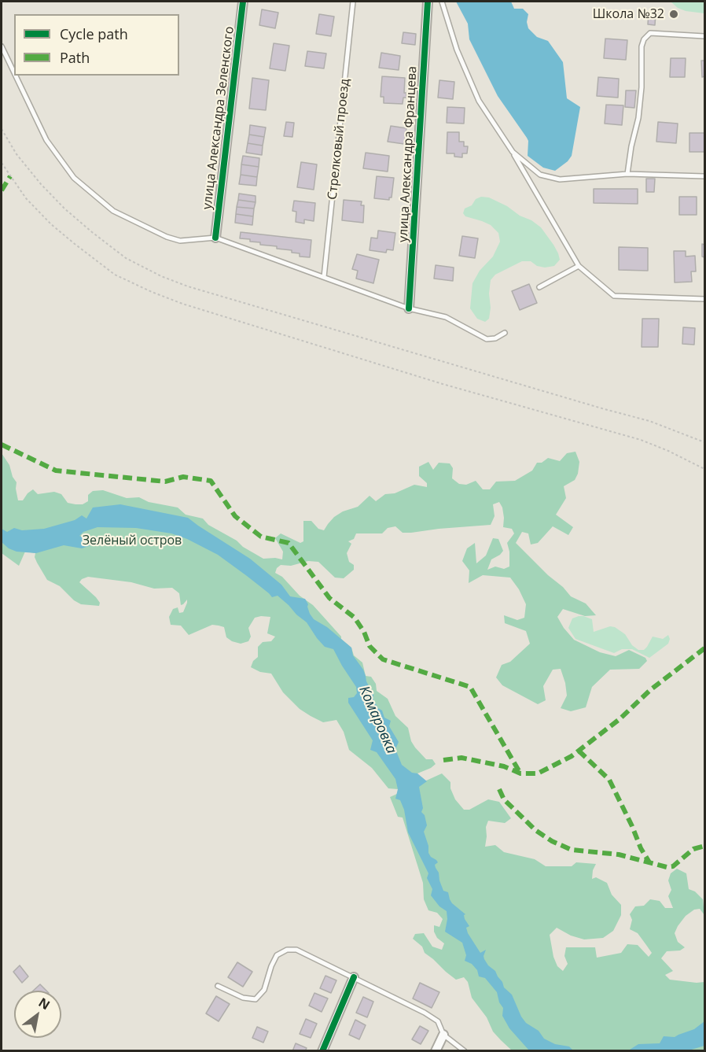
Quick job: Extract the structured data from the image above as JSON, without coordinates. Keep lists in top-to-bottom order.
{
  "streets": {
    "street": ["улица Александра Зеленского", "улица Александра Францева"],
    "lane": ["Стрелковый проезд"]
  },
  "water": ["Комаровка"],
  "parks": ["Зелёный остров"],
  "places": ["Школа №32"],
  "legend": ["Cycle path", "Path"],
  "north": "top right"
}
